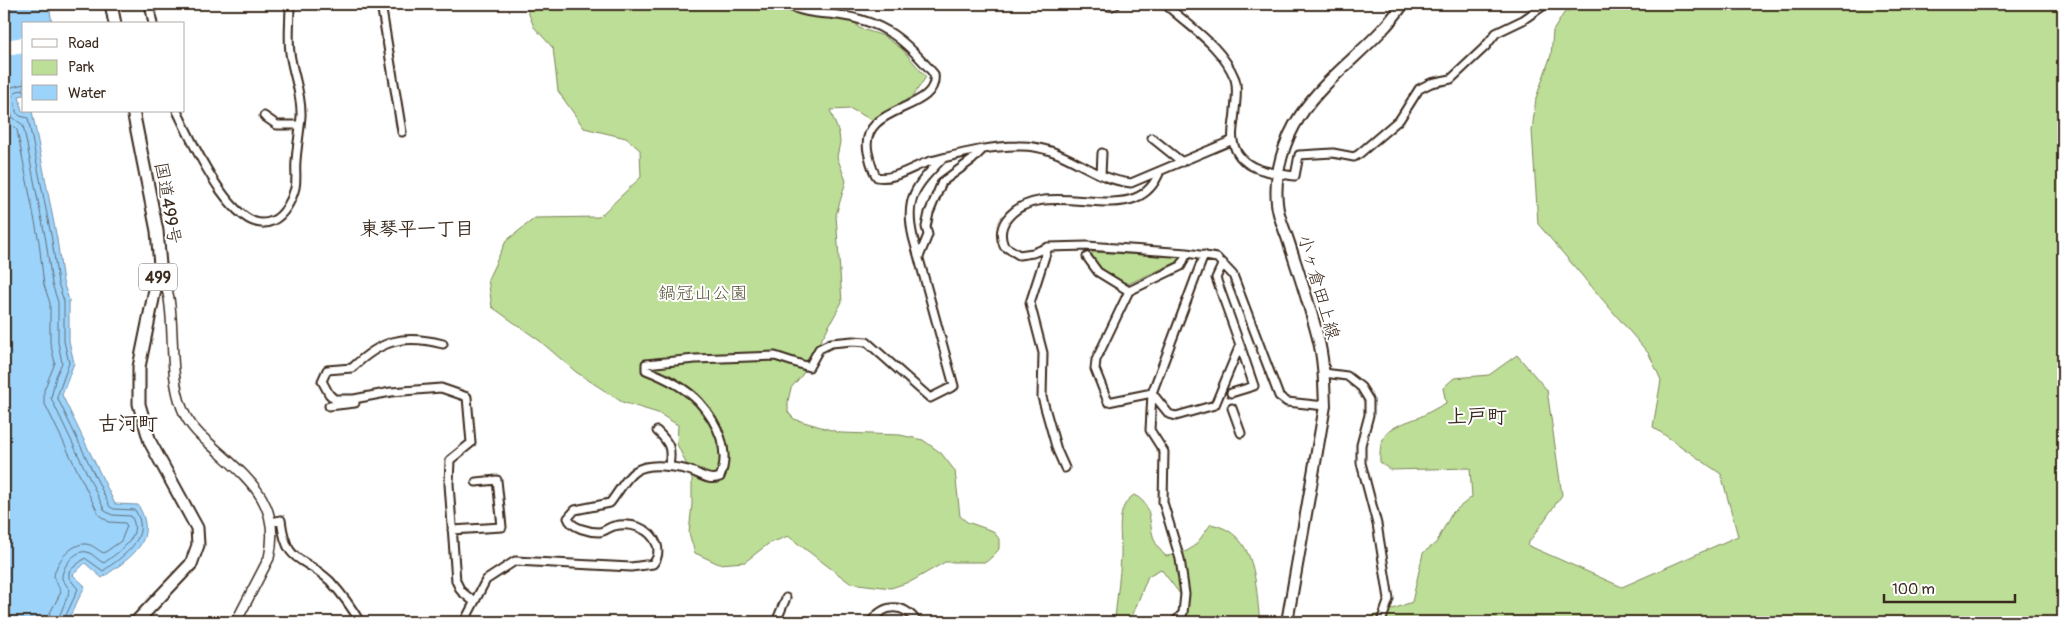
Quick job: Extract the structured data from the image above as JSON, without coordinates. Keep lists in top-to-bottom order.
{
  "streets": {
    "highway": ["国道499号", "499"],
    "main road": ["小ヶ倉田上線"]
  },
  "districts": ["東琴平一丁目", "上戸町", "古河町"],
  "parks": ["鍋冠山公園"],
  "legend": ["Road", "Park", "Water"],
  "scale_bar": "100 m"
}
